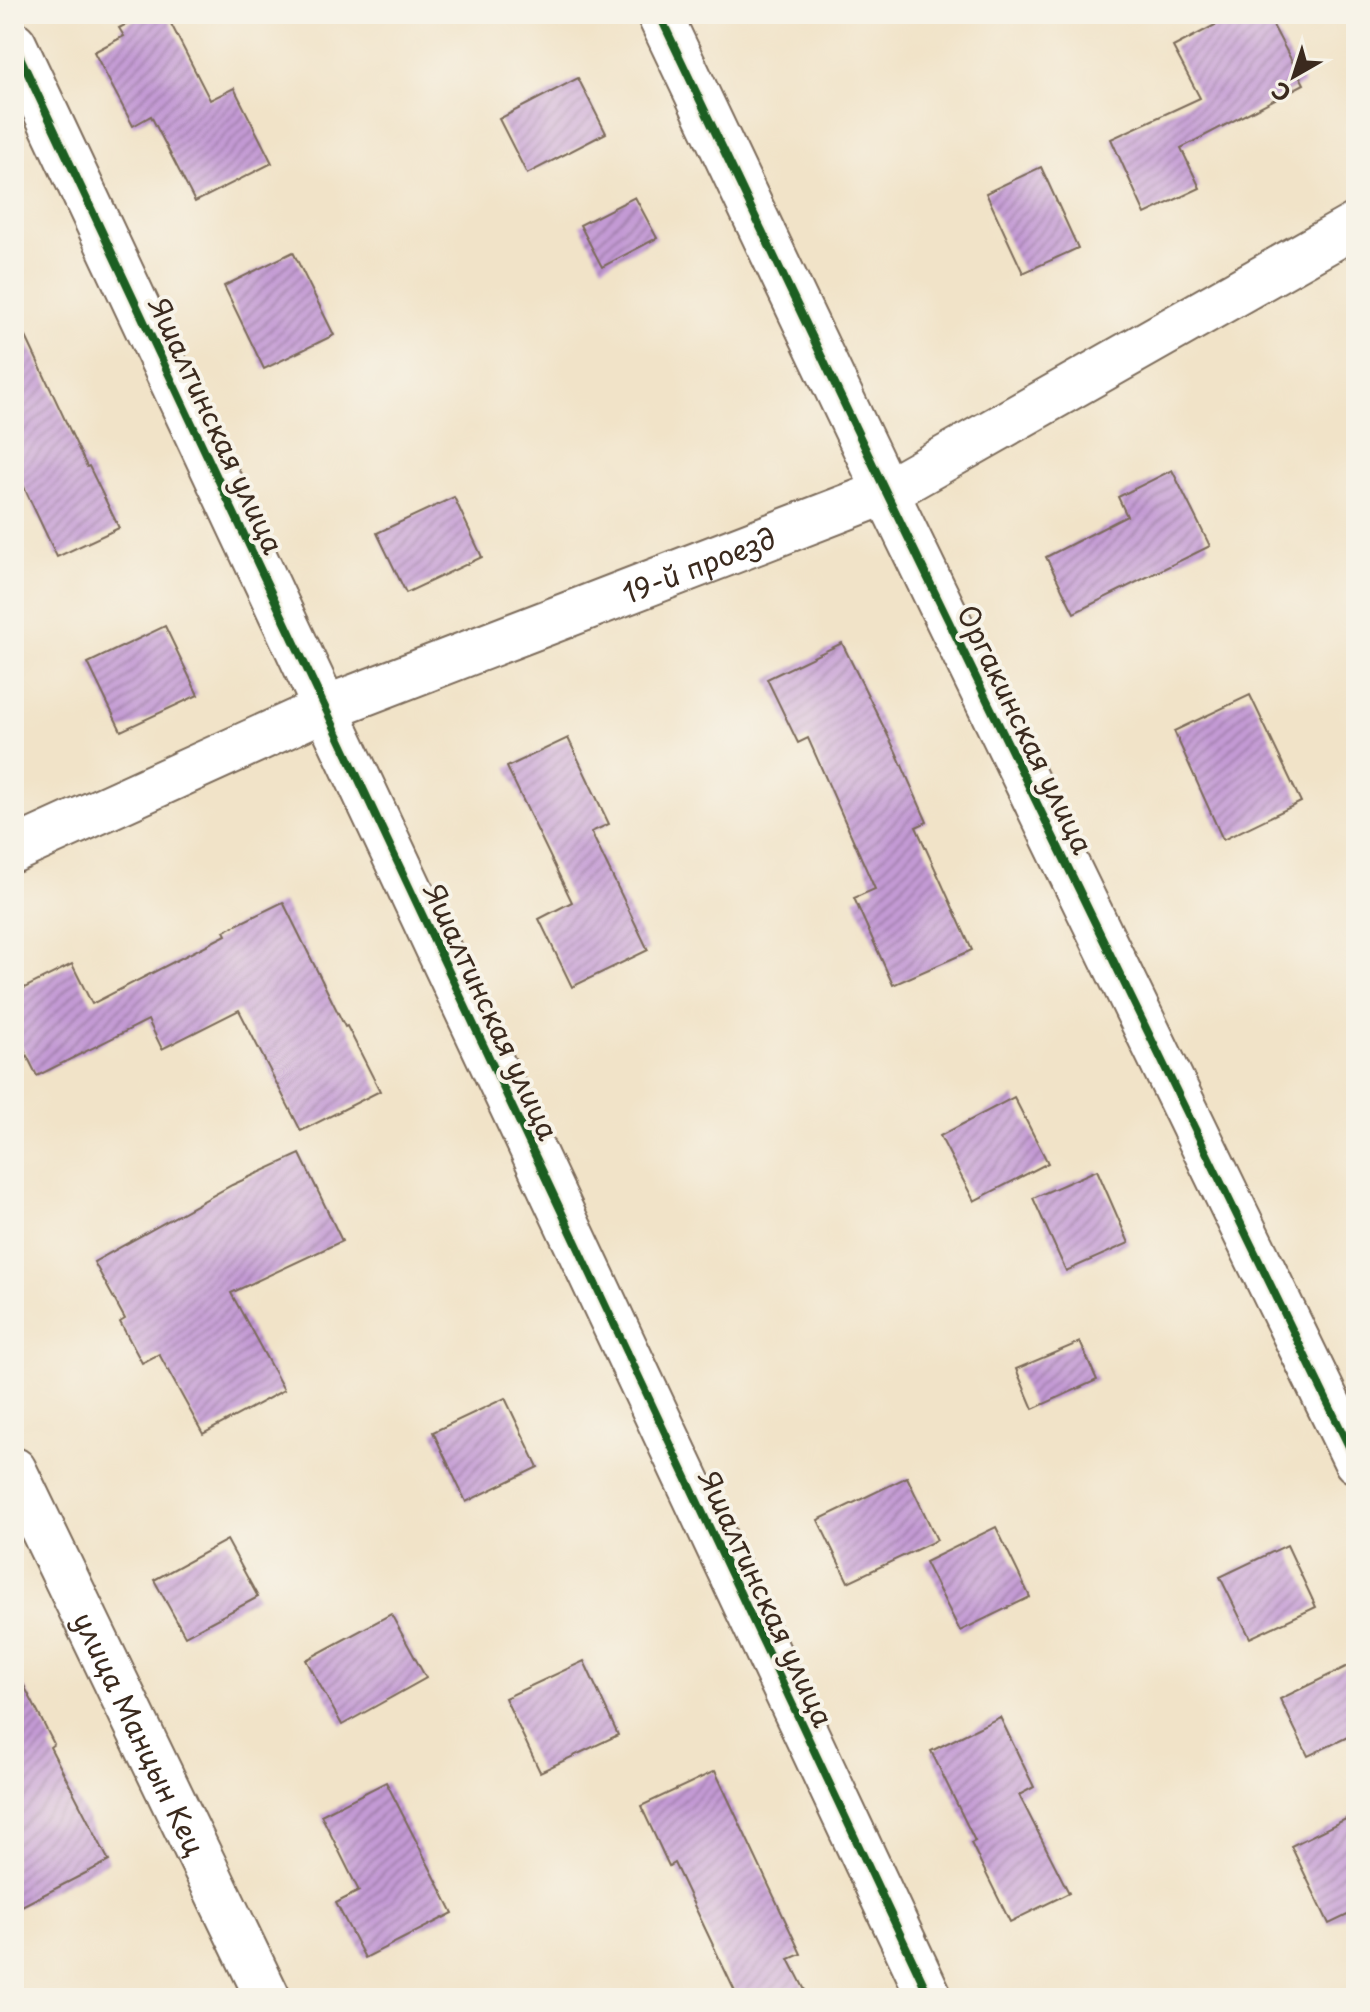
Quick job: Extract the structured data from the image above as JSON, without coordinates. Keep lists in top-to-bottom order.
{
  "streets": {
    "street": [
      "Яшалтинская улица",
      "19-й проезд",
      "Оргакинская улица",
      "улица Манцын Кец"
    ]
  },
  "crossings": [
    ["Яшалтинская улица", "19-й проезд"],
    ["19-й проезд", "Оргакинская улица"]
  ],
  "north": "bottom left"
}
